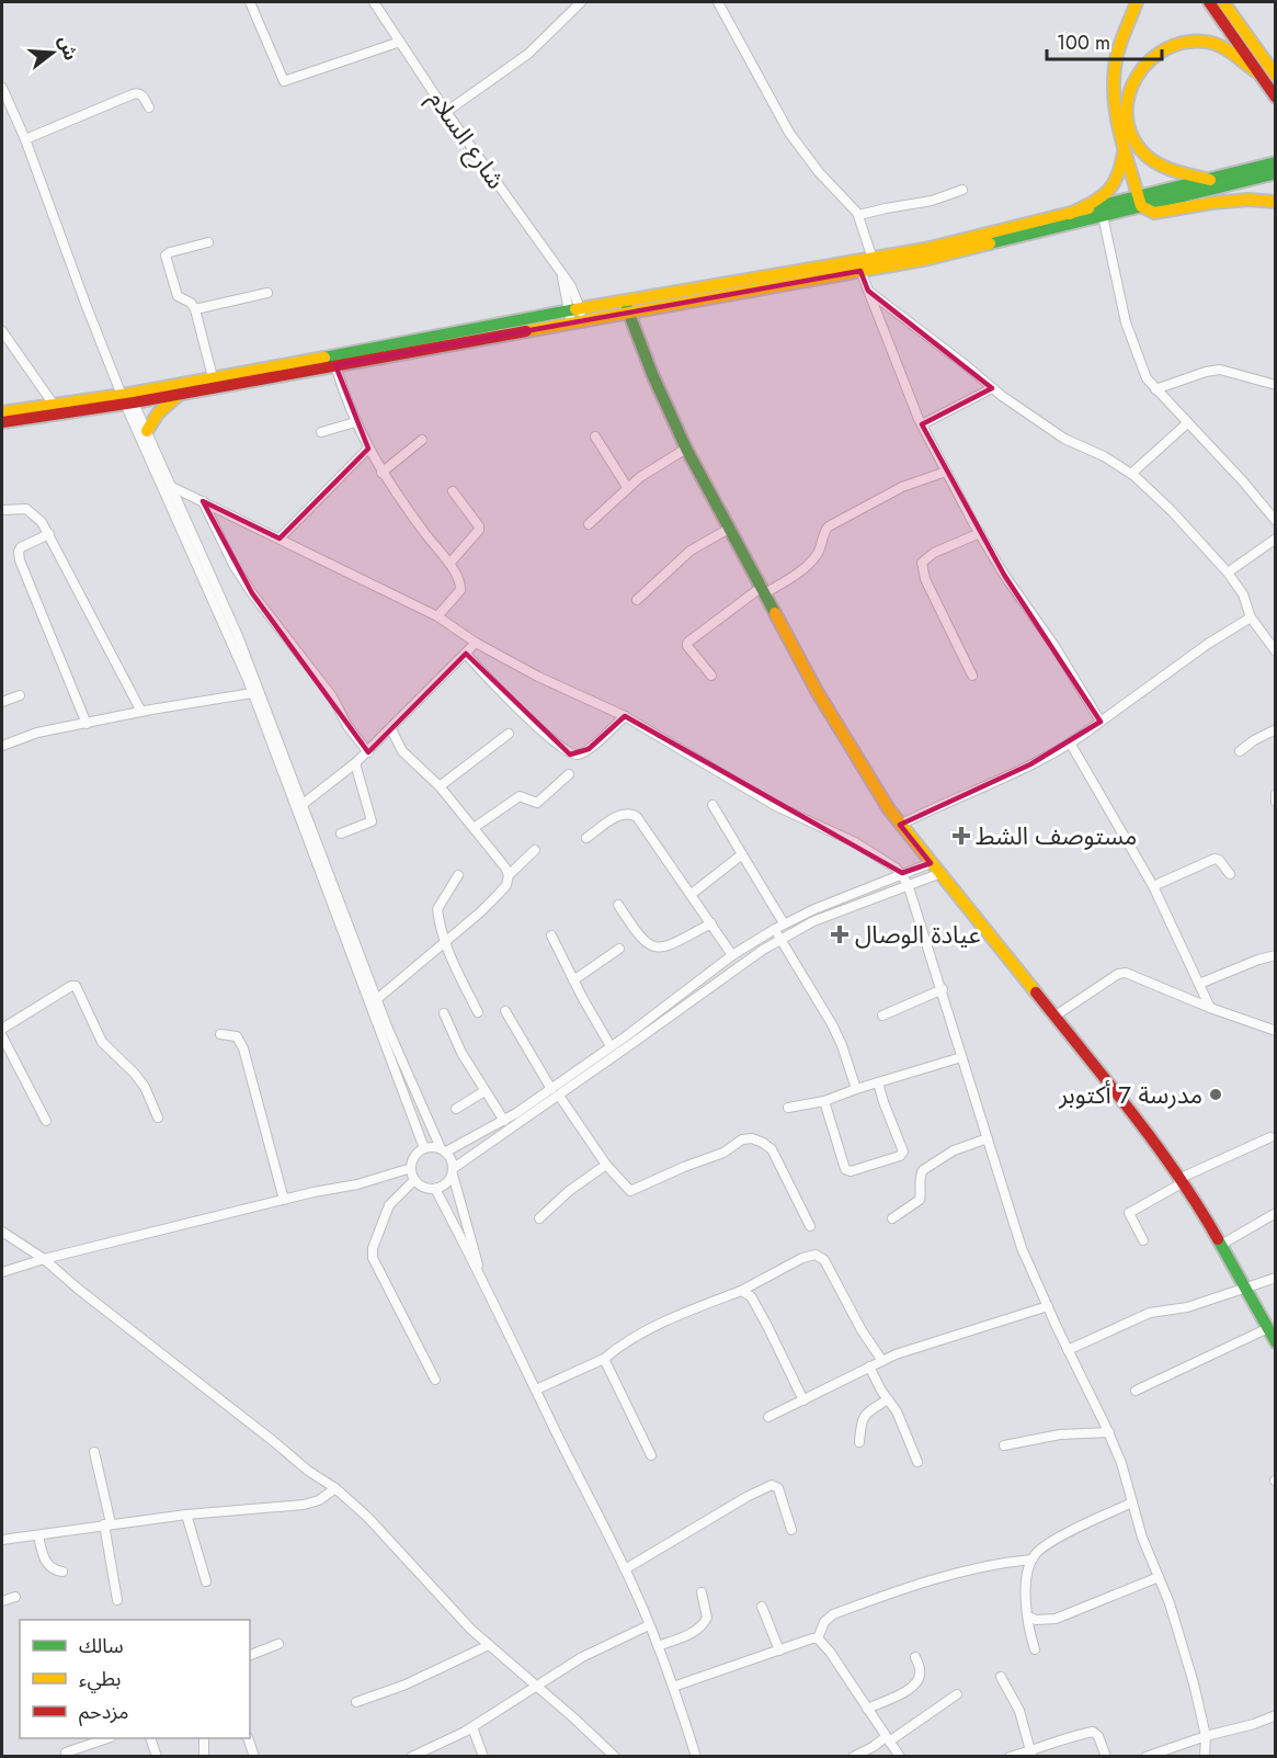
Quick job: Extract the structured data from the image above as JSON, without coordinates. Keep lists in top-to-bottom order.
{
  "streets": {
    "street": ["شارع السلام"]
  },
  "places": {
    "health": ["مستوصف الشط", "عيادة الوصال"],
    "other": ["مدرسة 7 أكتوبر"]
  },
  "legend": ["سالك", "بطيء", "مزدحم"],
  "scale_bar": "100 m",
  "north": "right"
}
